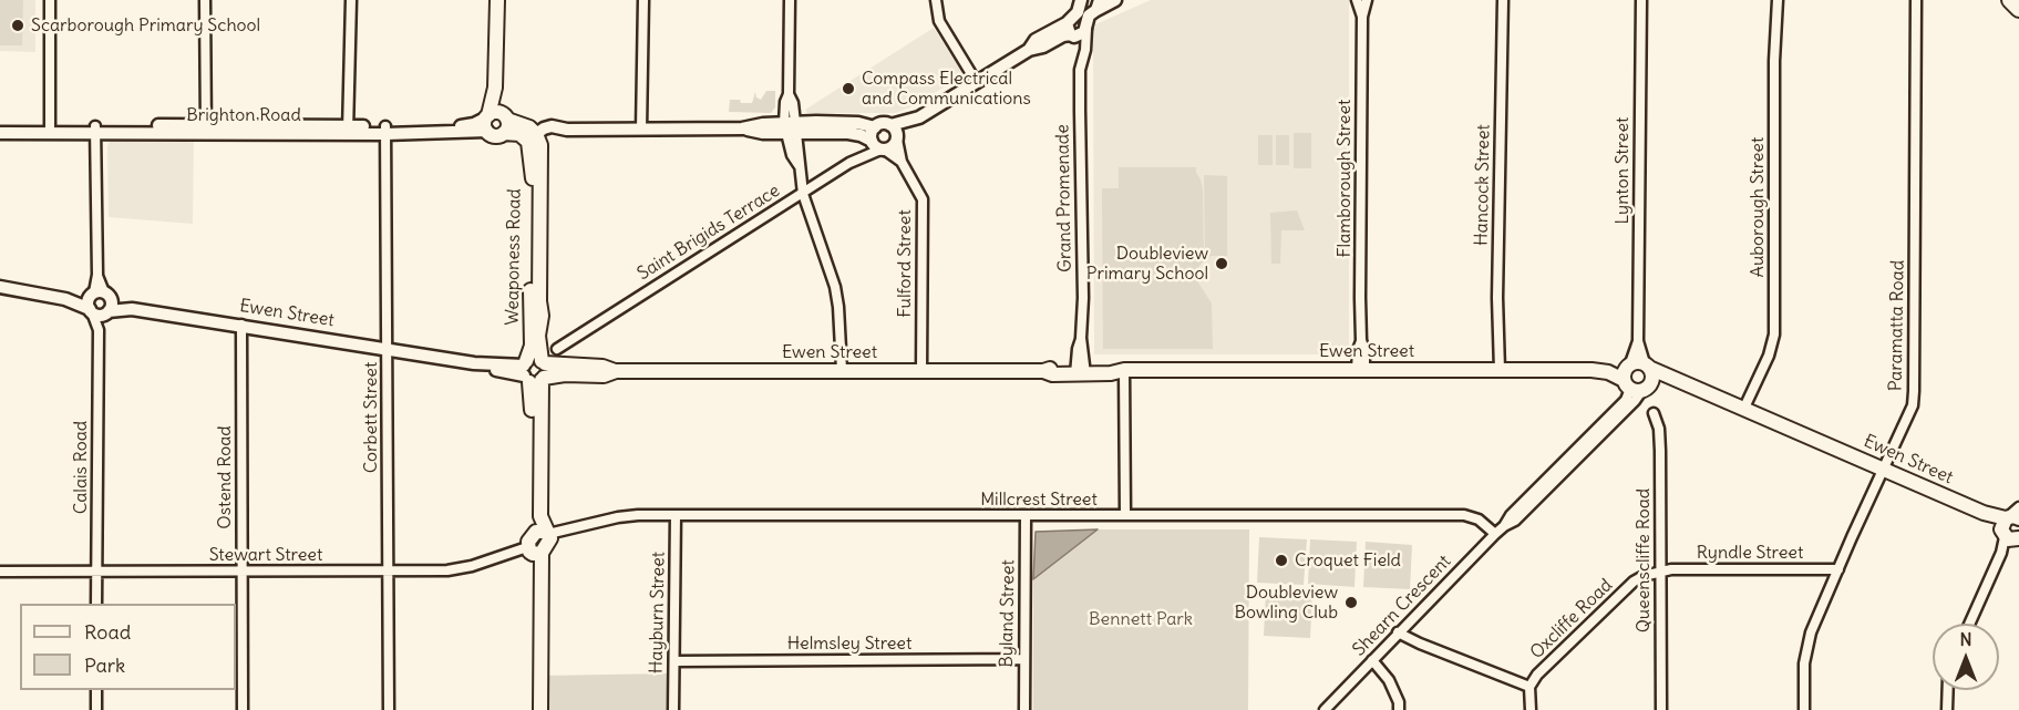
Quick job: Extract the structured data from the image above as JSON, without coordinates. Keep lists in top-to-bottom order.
{
  "streets": {
    "main road": ["Weaponess Road", "Ewen Street"],
    "street": [
      "Brighton Road",
      "Lynton Street",
      "Flamborough Street",
      "Hancock Street",
      "Grand Promenade",
      "Auborough Street",
      "Saint Brigids Terrace",
      "Fulford Street",
      "Paramatta Road",
      "Corbett Street",
      "Calais Road",
      "Ostend Road",
      "Millcrest Street",
      "Ryndle Street",
      "Stewart Street",
      "Queenscliffe Road",
      "Shearn Crescent",
      "Hayburn Street",
      "Byland Street",
      "Oxcliffe Road",
      "Helmsley Street"
    ]
  },
  "crossings": [
    ["Brighton Road", "Corbett Street"],
    ["Lynton Street", "Ewen Street"],
    ["Lynton Street", "Shearn Crescent"],
    ["Flamborough Street", "Ewen Street"],
    ["Hancock Street", "Ewen Street"],
    ["Grand Promenade", "Ewen Street"],
    ["Auborough Street", "Ewen Street"],
    ["Saint Brigids Terrace", "Fulford Street"],
    ["Weaponess Road", "Ewen Street"],
    ["Weaponess Road", "Millcrest Street"],
    ["Weaponess Road", "Stewart Street"],
    ["Fulford Street", "Ewen Street"],
    ["Ewen Street", "Paramatta Road"],
    ["Ewen Street", "Corbett Street"],
    ["Ewen Street", "Calais Road"],
    ["Ewen Street", "Ostend Road"],
    ["Ewen Street", "Shearn Crescent"],
    ["Paramatta Road", "Ryndle Street"],
    ["Corbett Street", "Stewart Street"],
    ["Calais Road", "Stewart Street"],
    ["Ostend Road", "Stewart Street"],
    ["Millcrest Street", "Stewart Street"],
    ["Millcrest Street", "Shearn Crescent"],
    ["Millcrest Street", "Hayburn Street"],
    ["Millcrest Street", "Byland Street"],
    ["Ryndle Street", "Queenscliffe Road"],
    ["Ryndle Street", "Oxcliffe Road"],
    ["Queenscliffe Road", "Oxcliffe Road"],
    ["Hayburn Street", "Helmsley Street"],
    ["Byland Street", "Helmsley Street"]
  ],
  "parks": ["Bennett Park"],
  "places": [
    "Scarborough Primary School",
    "Compass Electrical and Communications",
    "Doubleview Primary School",
    "Croquet Field",
    "Doubleview Bowling Club"
  ],
  "legend": ["Road", "Park"],
  "north": "top"
}
